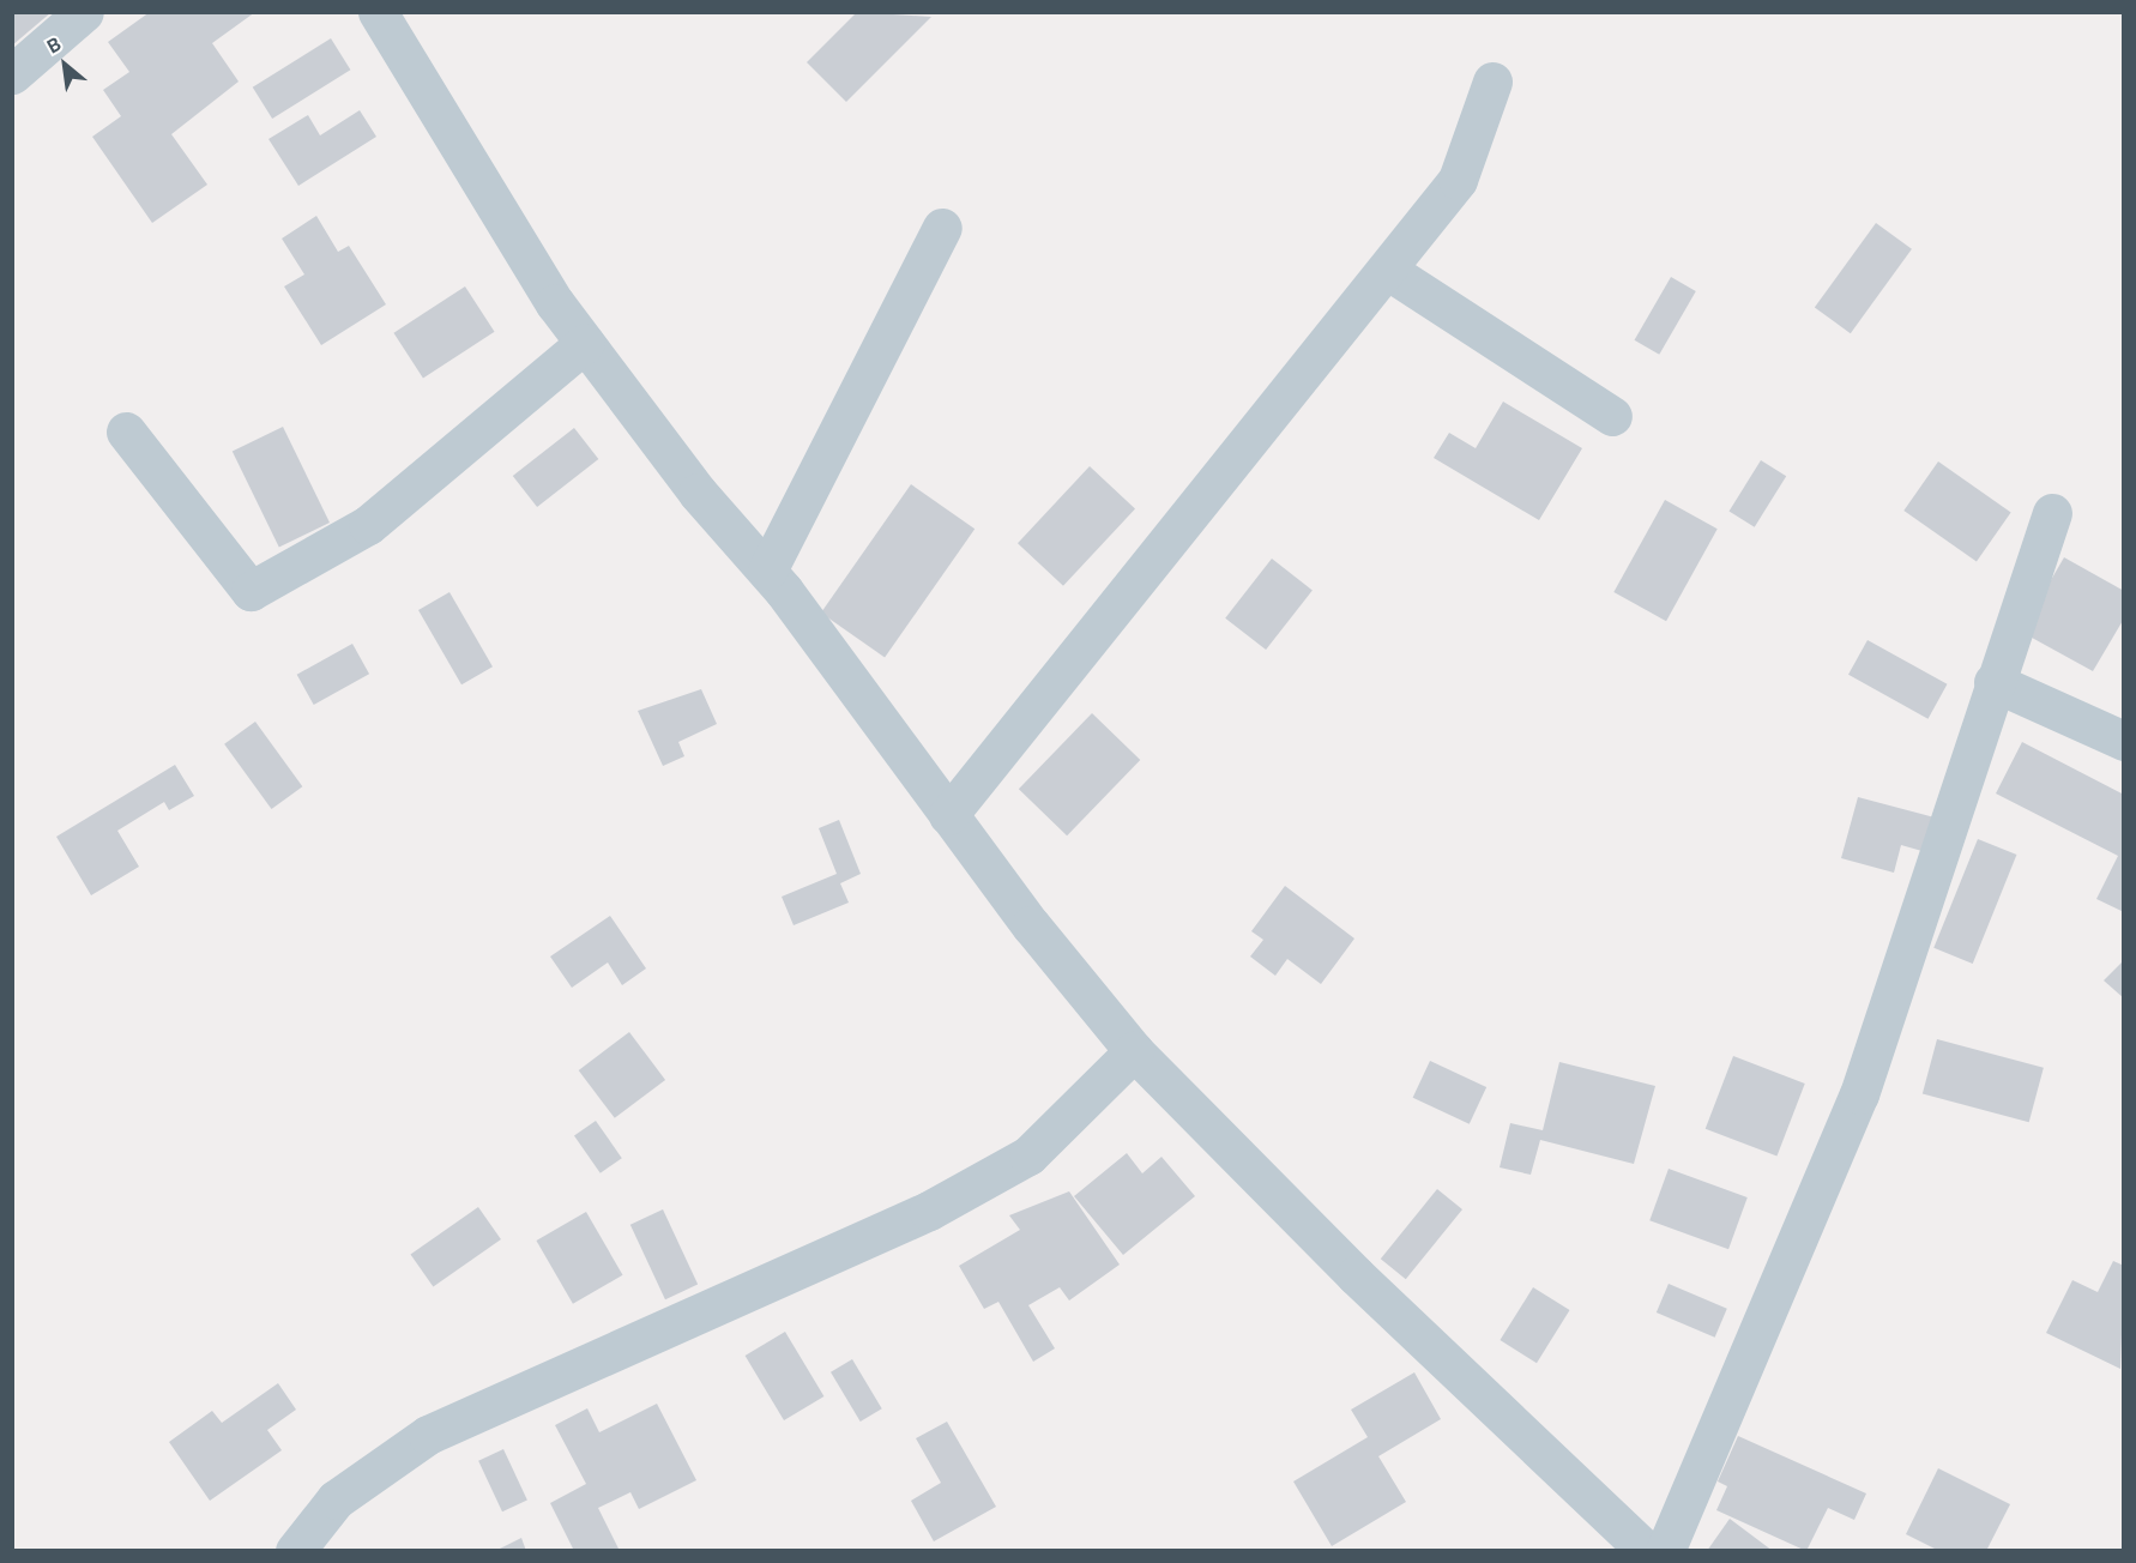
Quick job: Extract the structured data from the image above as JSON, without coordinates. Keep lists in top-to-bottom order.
{
  "north": "top left"
}
